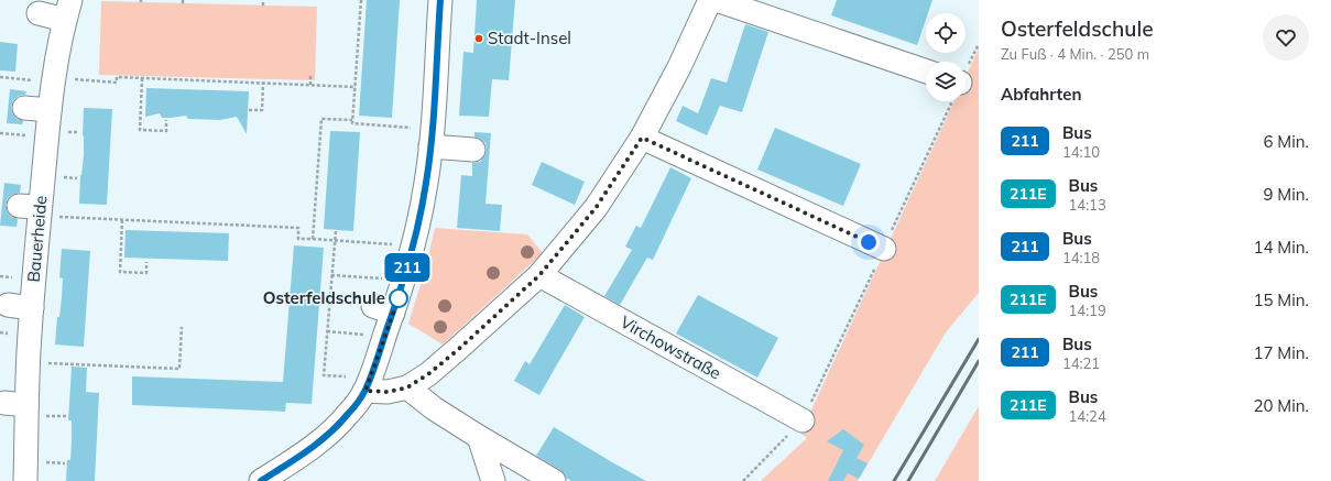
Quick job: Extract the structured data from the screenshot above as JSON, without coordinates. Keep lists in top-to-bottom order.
{
  "streets": {
    "street": ["Bauerheide", "Virchowstraße"]
  },
  "places": ["Stadt-Insel", "Osterfeldschule"],
  "lines": ["bus line 211"],
  "page": {
    "on_map": "211",
    "heading": [
      ["Osterfeldschule", "Zu Fuß · 4 Min. · 250 m"],
      "Abfahrten"
    ],
    "list": [
      {
        "mark": "211",
        "name": "Bus",
        "note": "14:10",
        "value": "6 Min."
      },
      {
        "mark": "211E",
        "name": "Bus",
        "note": "14:13",
        "value": "9 Min."
      },
      {
        "mark": "211",
        "name": "Bus",
        "note": "14:18",
        "value": "14 Min."
      },
      {
        "mark": "211E",
        "name": "Bus",
        "note": "14:19",
        "value": "15 Min."
      },
      {
        "mark": "211",
        "name": "Bus",
        "note": "14:21",
        "value": "17 Min."
      },
      {
        "mark": "211E",
        "name": "Bus",
        "note": "14:24",
        "value": "20 Min."
      }
    ]
  }
}
